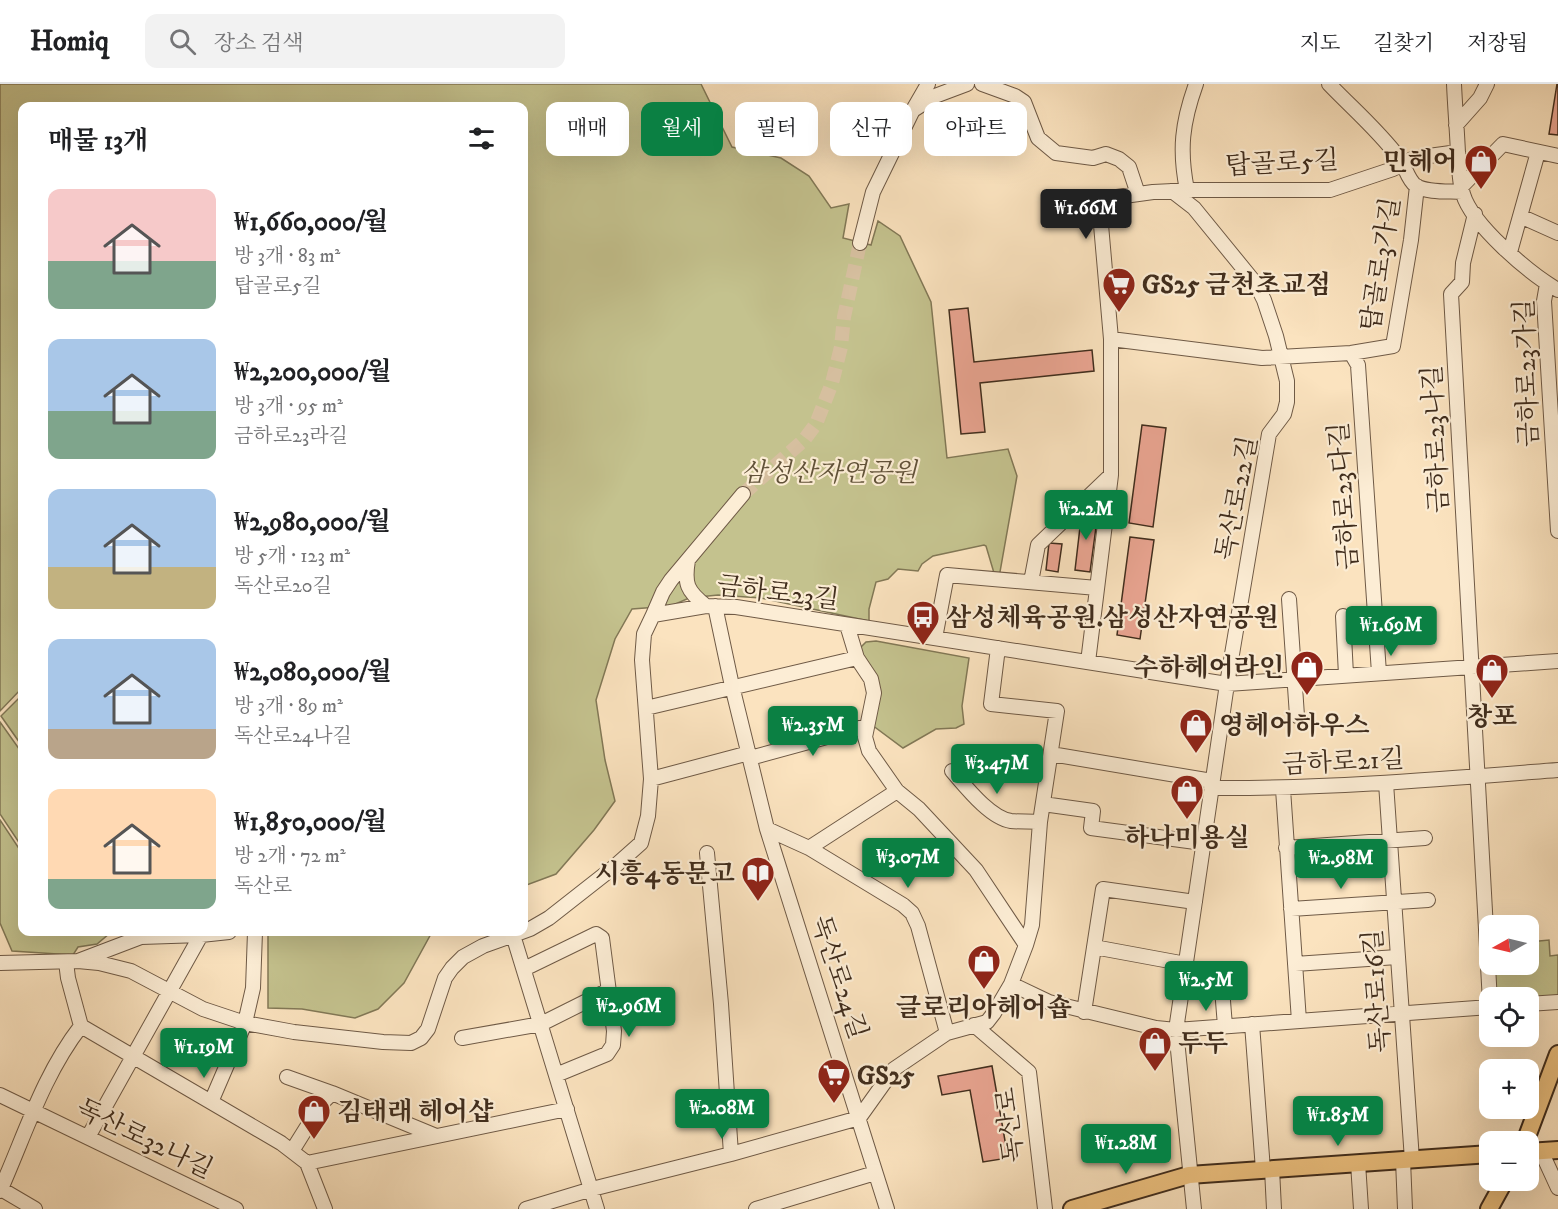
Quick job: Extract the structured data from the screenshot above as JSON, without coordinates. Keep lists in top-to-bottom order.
{
  "streets": {
    "street": [
      "탑골로5길",
      "탑골로3가길",
      "금하로23가길",
      "금하로23나길",
      "금하로23다길",
      "독산로22길",
      "금하로23길",
      "금하로21길",
      "독산로24길",
      "독산로16길",
      "독산로",
      "독산로32나길"
    ]
  },
  "crossings": [
    ["탑골로5길", "탑골로3가길"],
    ["탑골로5길", "독산로22길"],
    ["탑골로3가길", "금하로23다길"],
    ["탑골로3가길", "독산로22길"],
    ["금하로23나길", "금하로23길"],
    ["금하로23다길", "금하로23길"],
    ["독산로22길", "금하로23길"],
    ["독산로22길", "금하로21길"],
    ["금하로23길", "독산로24길"],
    ["금하로21길", "독산로16길"]
  ],
  "parks": ["삼성산자연공원"],
  "places": {
    "shop": [
      "민헤어",
      "수하헤어라인",
      "창포",
      "영헤어하우스",
      "하나미용실",
      "글로리아헤어숍",
      "두두",
      "김태래 헤어샵"
    ],
    "supermarket": ["GS25 금천초교점", "GS25"],
    "bus stop": ["삼성체육공원.삼성산자연공원"],
    "library": ["시흥4동문고"]
  },
  "north": "left",
  "page": {
    "header": "Homiq",
    "search": "장소 검색",
    "nav": ["지도", "길찾기", "저장됨"],
    "chip": [
      "매매",
      "월세",
      "필터",
      "신규",
      "아파트"
    ],
    "heading": "매물 13개",
    "list": [
      {
        "name": "₩1,660,000/월",
        "note": "방 3개 · 83 m² · 탑골로5길"
      },
      {
        "name": "₩2,200,000/월",
        "note": "방 3개 · 95 m² · 금하로23라길"
      },
      {
        "name": "₩2,980,000/월",
        "note": "방 5개 · 123 m² · 독산로20길"
      },
      {
        "name": "₩2,080,000/월",
        "note": "방 3개 · 89 m² · 독산로24나길"
      },
      {
        "name": "₩1,850,000/월",
        "note": "방 2개 · 72 m² · 독산로"
      }
    ],
    "price": [
      "₩1.66M",
      "₩2.2M",
      "₩1.69M",
      "₩2.35M",
      "₩3.47M",
      "₩3.07M",
      "₩2.98M",
      "₩2.5M",
      "₩2.96M",
      "₩1.19M",
      "₩2.08M",
      "₩1.85M",
      "₩1.28M"
    ],
    "map_buttons": ["+", "−"]
  }
}
